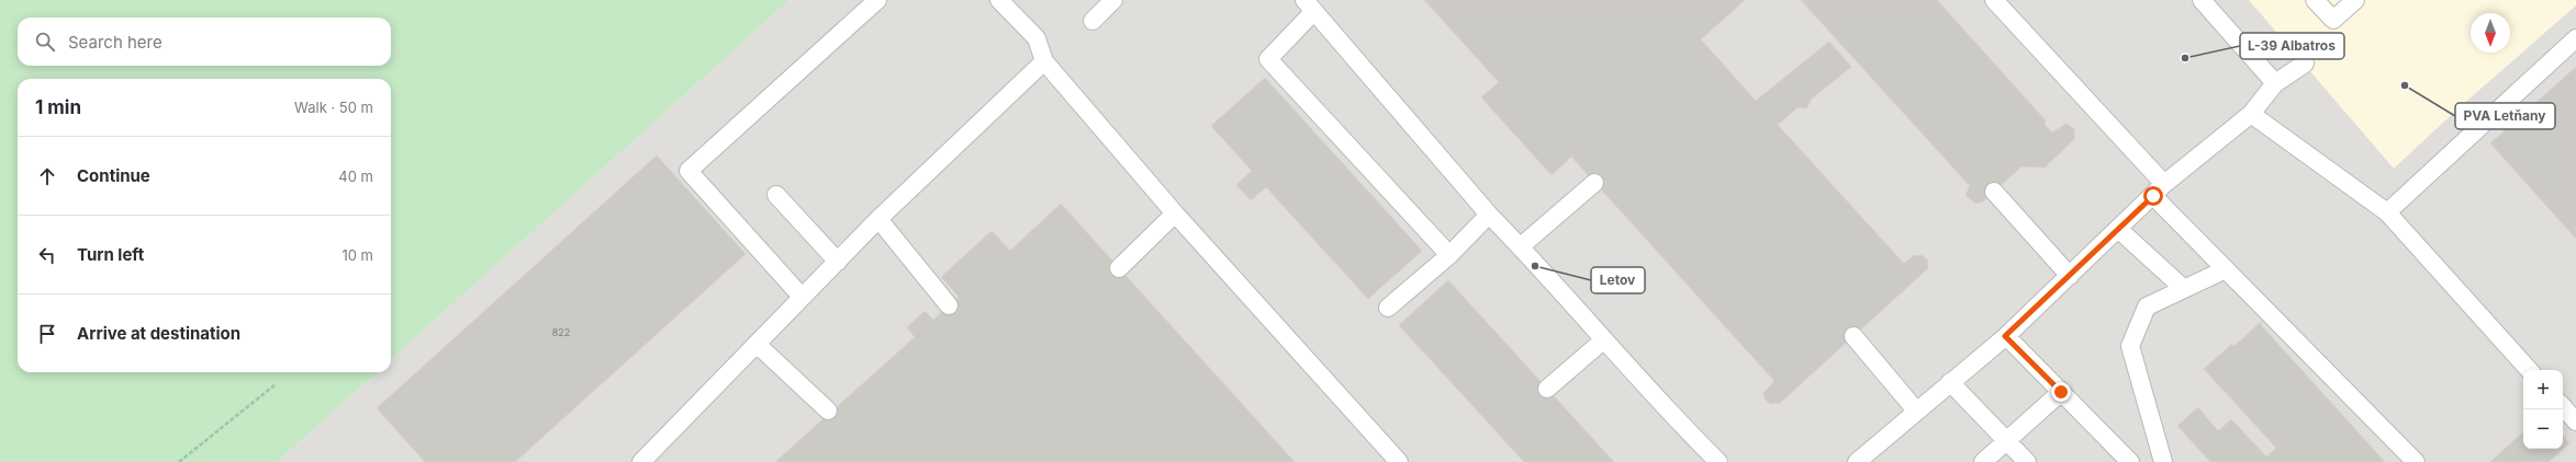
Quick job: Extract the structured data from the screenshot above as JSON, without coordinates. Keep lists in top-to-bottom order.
{
  "places": ["L-39 Albatros", "PVA Letňany", "Letov"],
  "house_numbers": ["822"],
  "north": "bottom",
  "page": {
    "search": "Search here",
    "heading": ["1 min", "Walk · 50 m"],
    "list": [
      ["Continue", "40 m"],
      ["Turn left", "10 m"],
      "Arrive at destination"
    ],
    "map_buttons": ["+", "−"]
  }
}
